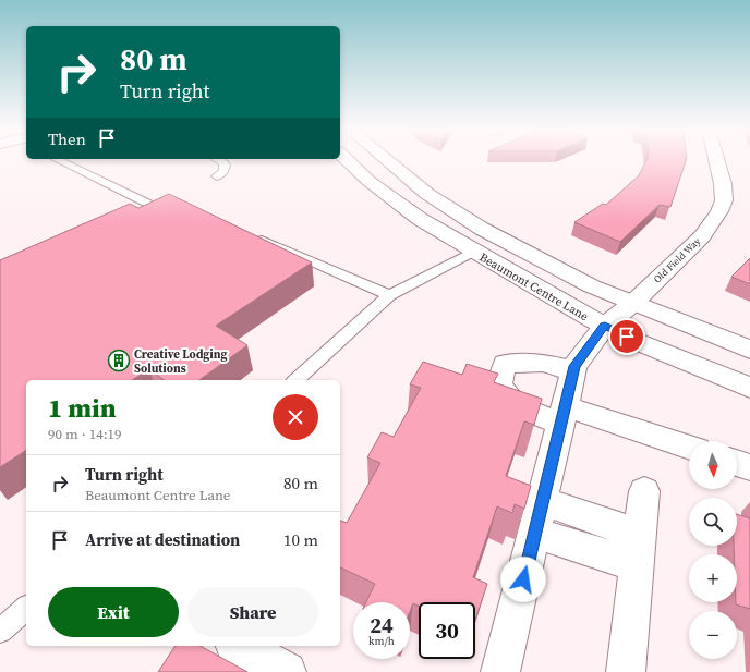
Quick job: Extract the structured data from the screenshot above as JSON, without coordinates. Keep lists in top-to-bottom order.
{
  "streets": {
    "street": ["Old Field Way", "Beaumont Centre Lane"]
  },
  "crossings": [
    ["Old Field Way", "Beaumont Centre Lane"]
  ],
  "places": {
    "building": ["Creative Lodging Solutions"]
  },
  "north": "bottom",
  "page": {
    "turn": ["80 m", "Turn right"],
    "then": "Then",
    "heading": ["1 min", "90 m · 14:19"],
    "map_buttons": ["+", "−"],
    "list": [
      {
        "name": "Turn right",
        "note": "Beaumont Centre Lane",
        "value": "80 m"
      },
      {
        "name": "Arrive at destination",
        "value": "10 m"
      }
    ],
    "buttons": ["Exit", "Share"],
    "speed": "24 km/h",
    "limit": "30"
  }
}
